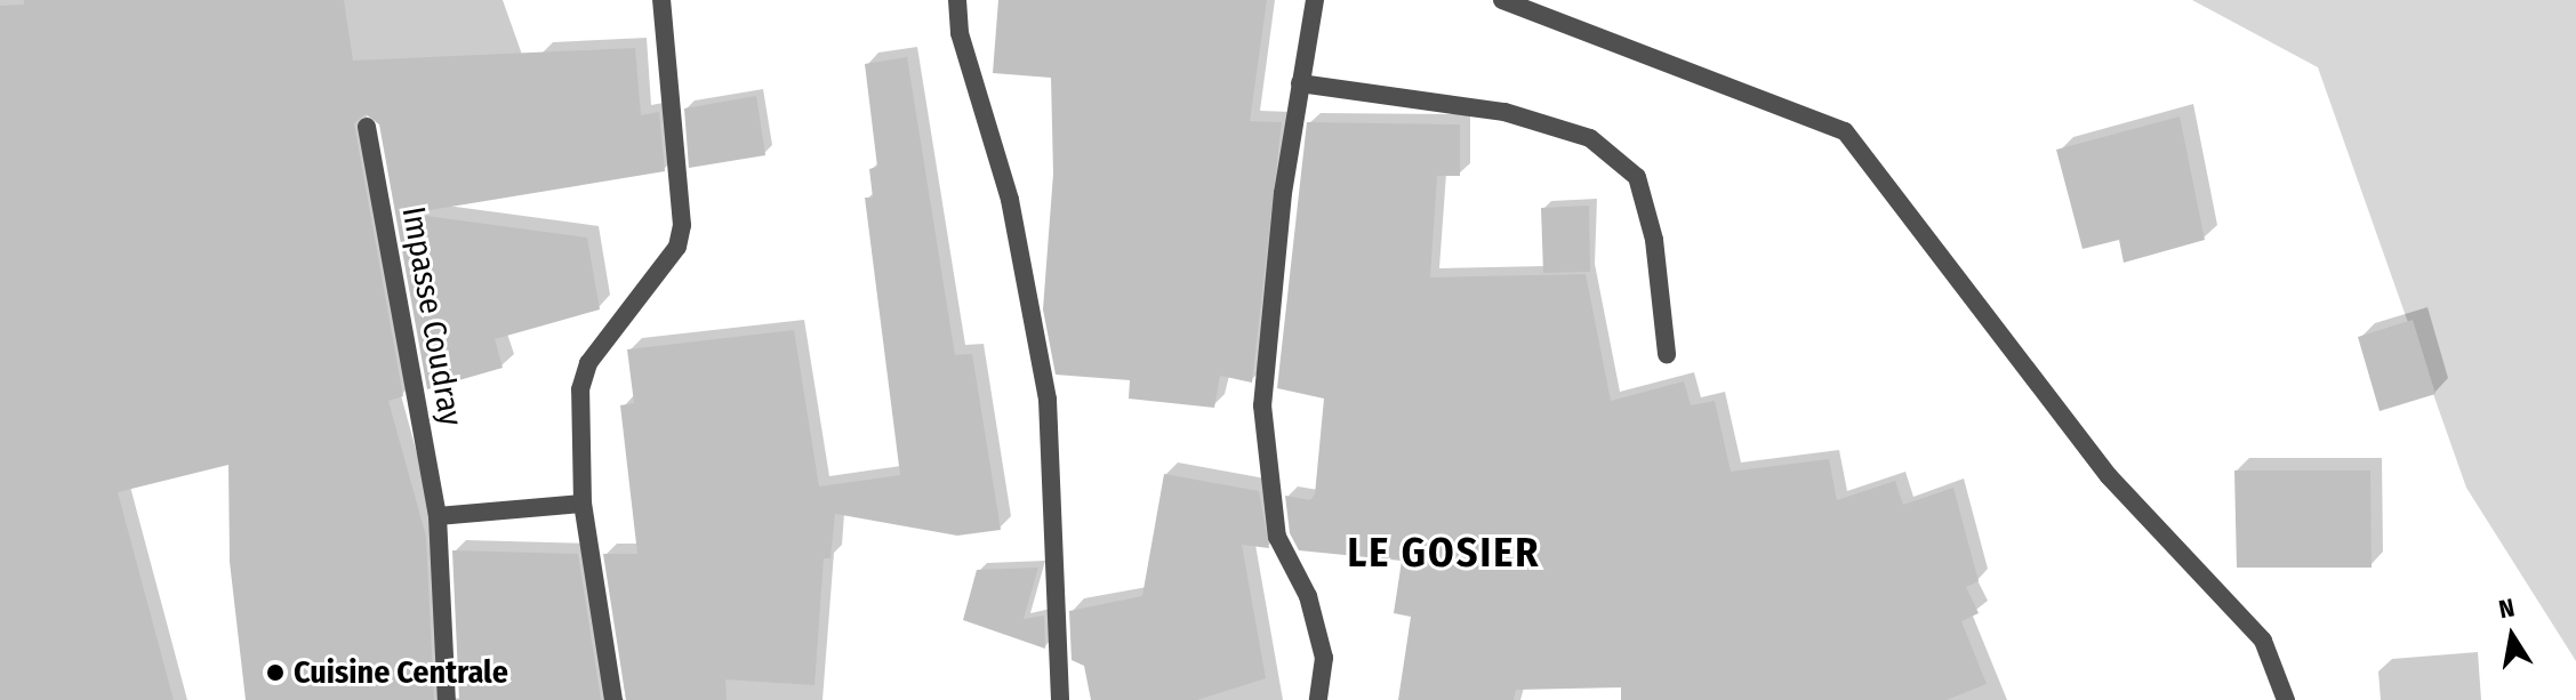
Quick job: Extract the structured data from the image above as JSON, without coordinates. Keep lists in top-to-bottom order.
{
  "streets": {
    "street": ["Impasse Coudray"]
  },
  "districts": ["LE GOSIER"],
  "places": ["Cuisine Centrale"],
  "north": "top"
}
